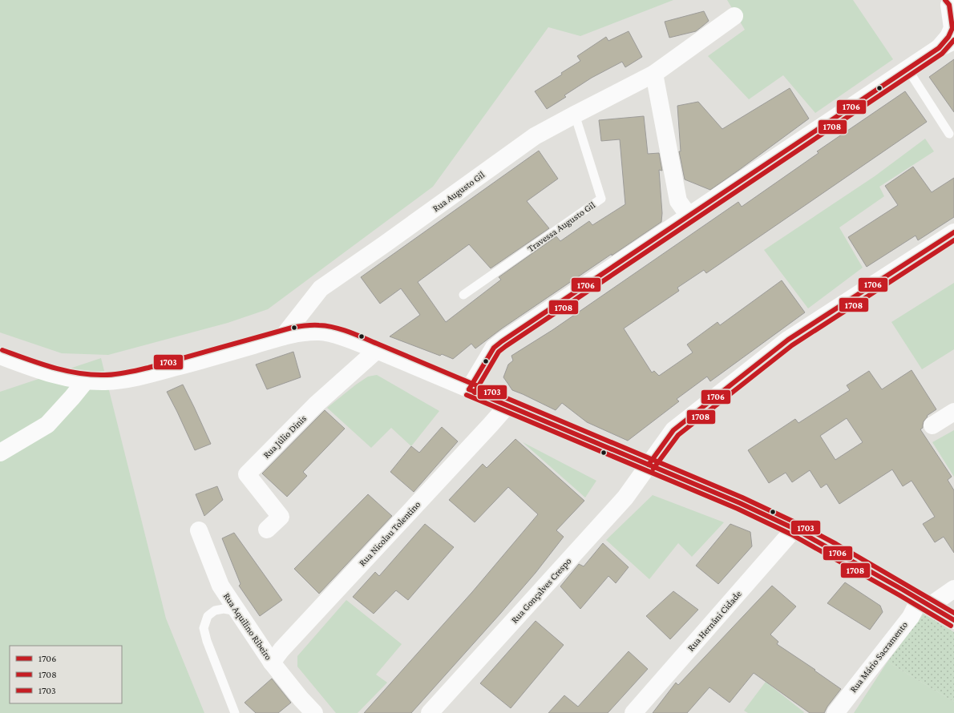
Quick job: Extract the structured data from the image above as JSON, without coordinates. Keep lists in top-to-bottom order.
{
  "streets": {
    "street": [
      "Rua Augusto Gil",
      "Rua Júlio Dinis",
      "Rua Nicolau Tolentino",
      "Rua Gonçalves Crespo",
      "Rua Hernâni Cidade",
      "Rua Aquilino Ribeiro",
      "Rua Mário Sacramento"
    ],
    "lane": ["Travessa Augusto Gil"]
  },
  "crossings": [
    ["Rua Augusto Gil", "Travessa Augusto Gil"],
    ["Rua Nicolau Tolentino", "Rua Aquilino Ribeiro"]
  ],
  "lines": ["transit line 1706", "transit line 1708", "transit line 1703"],
  "legend": ["1706", "1708", "1703"]
}
